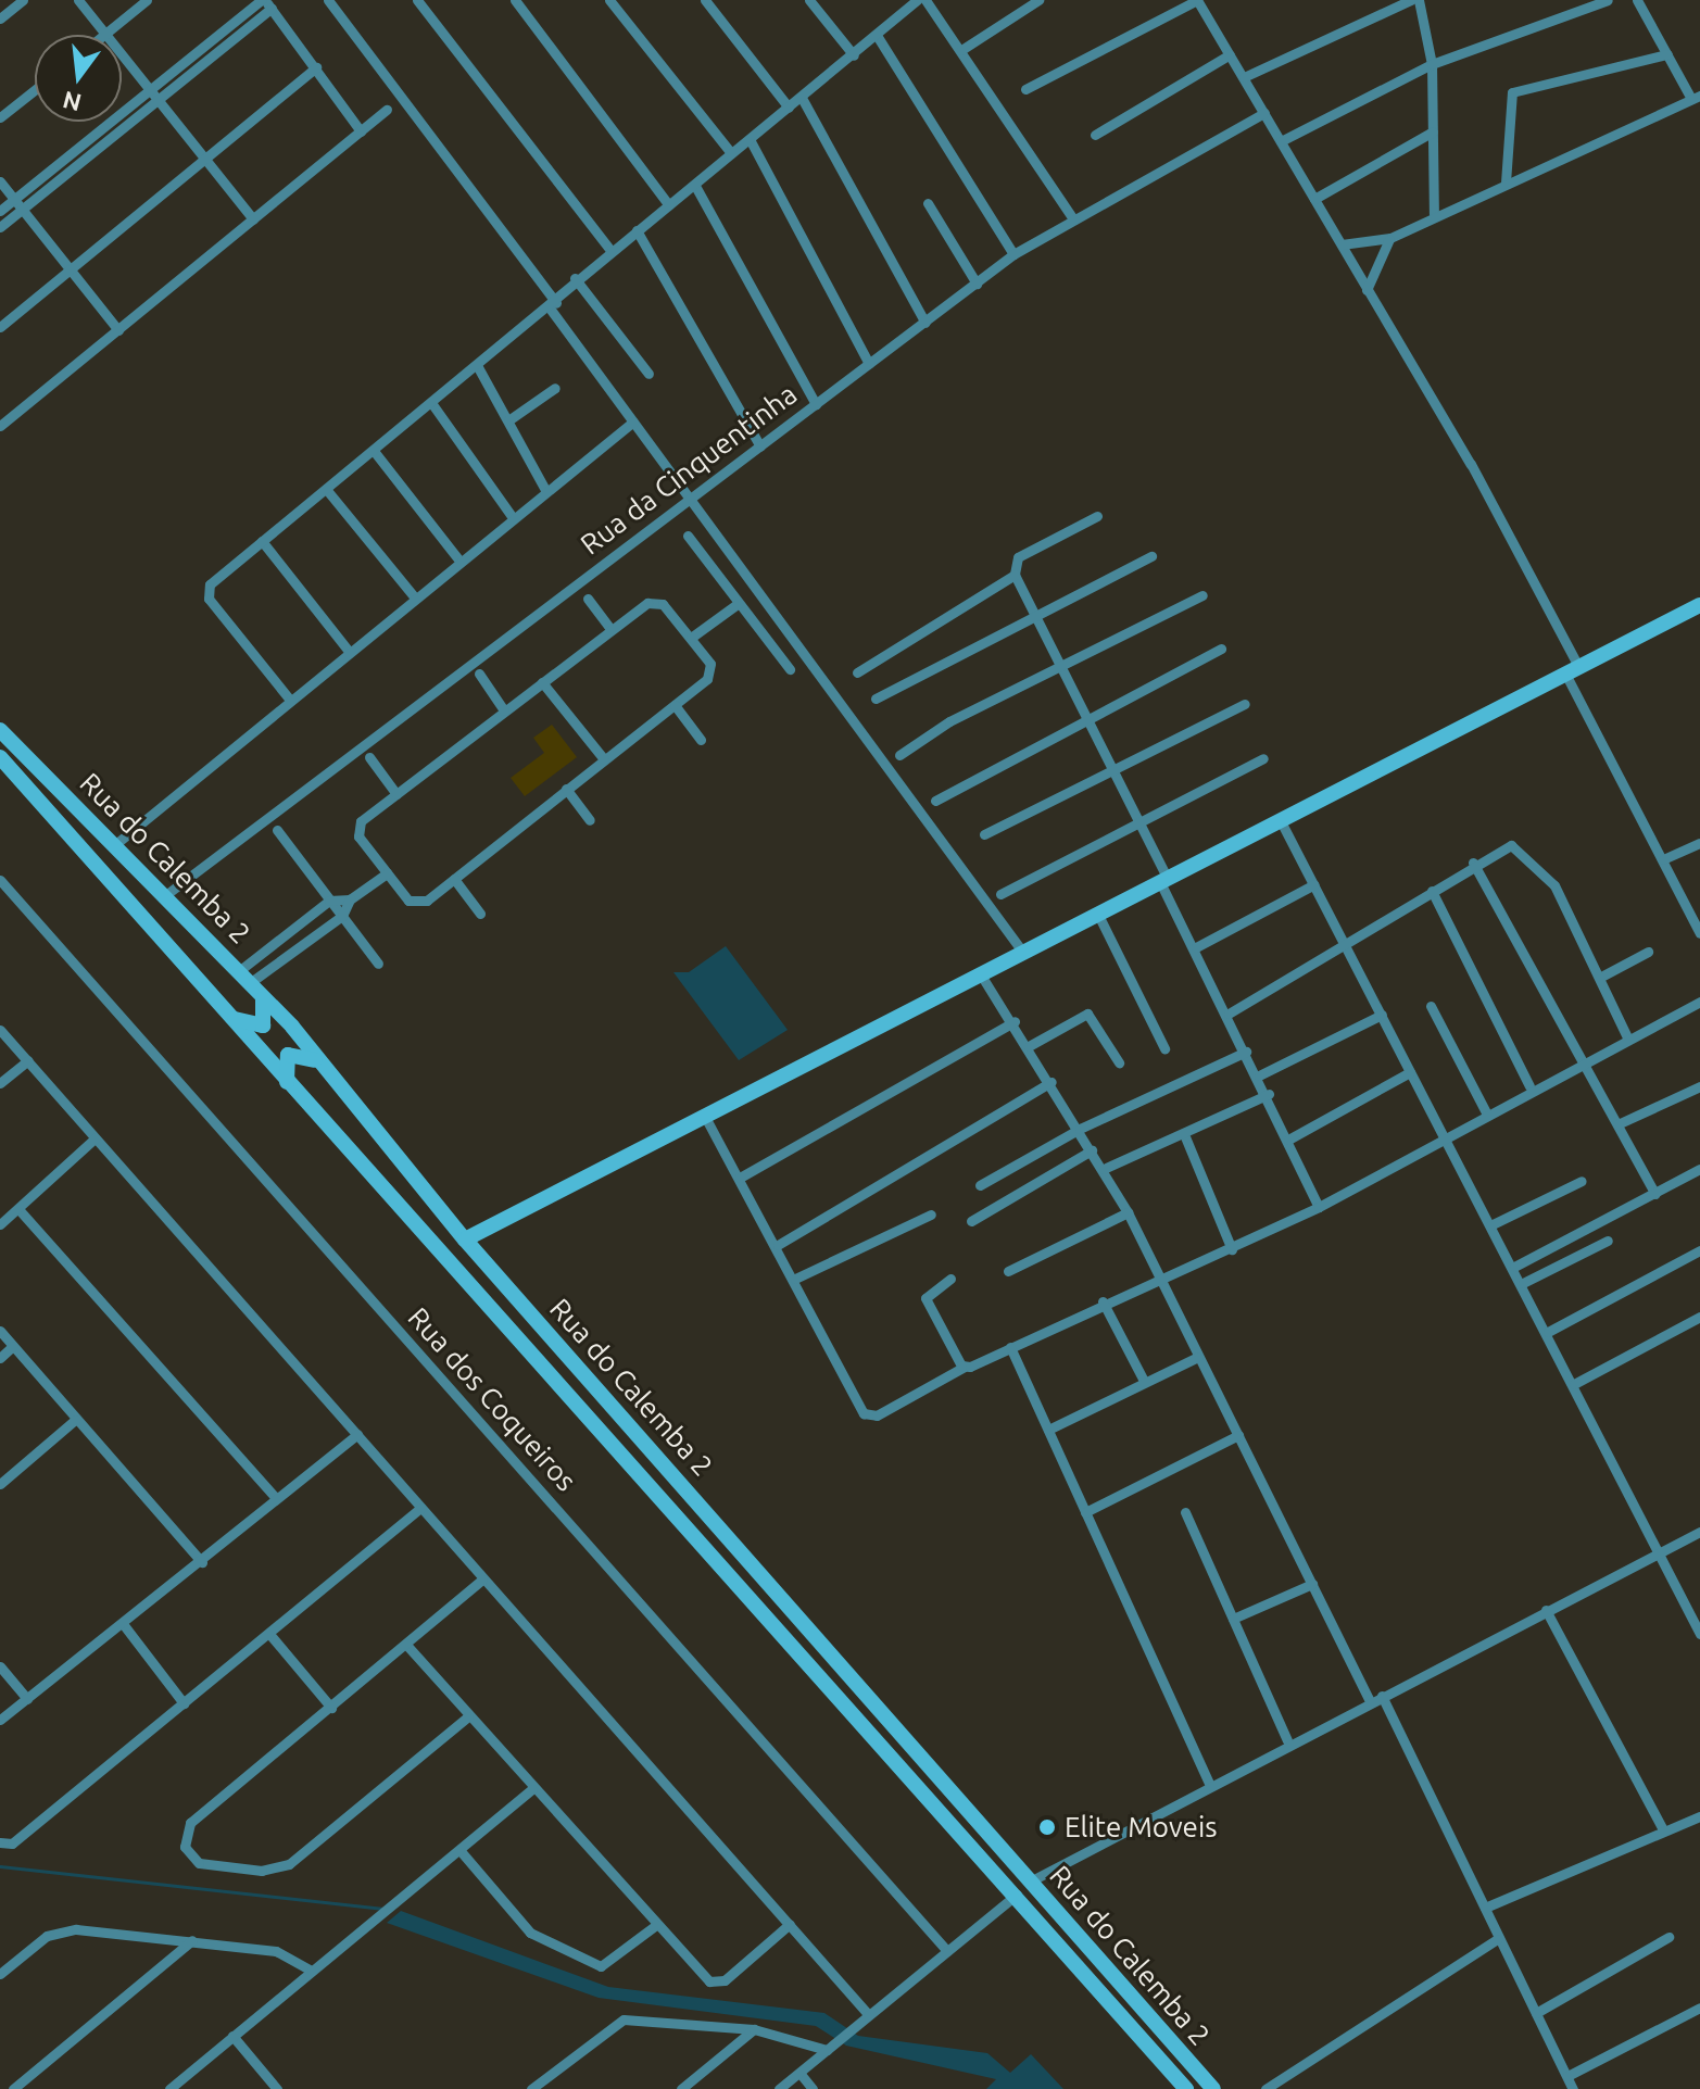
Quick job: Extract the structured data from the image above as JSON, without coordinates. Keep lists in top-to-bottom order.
{
  "streets": {
    "main road": ["Rua do Calemba 2"],
    "street": ["Rua da Cinquentinha", "Rua dos Coqueiros"]
  },
  "crossings": [
    ["Rua da Cinquentinha", "Rua do Calemba 2"]
  ],
  "places": ["Elite Moveis"],
  "north": "bottom"
}
